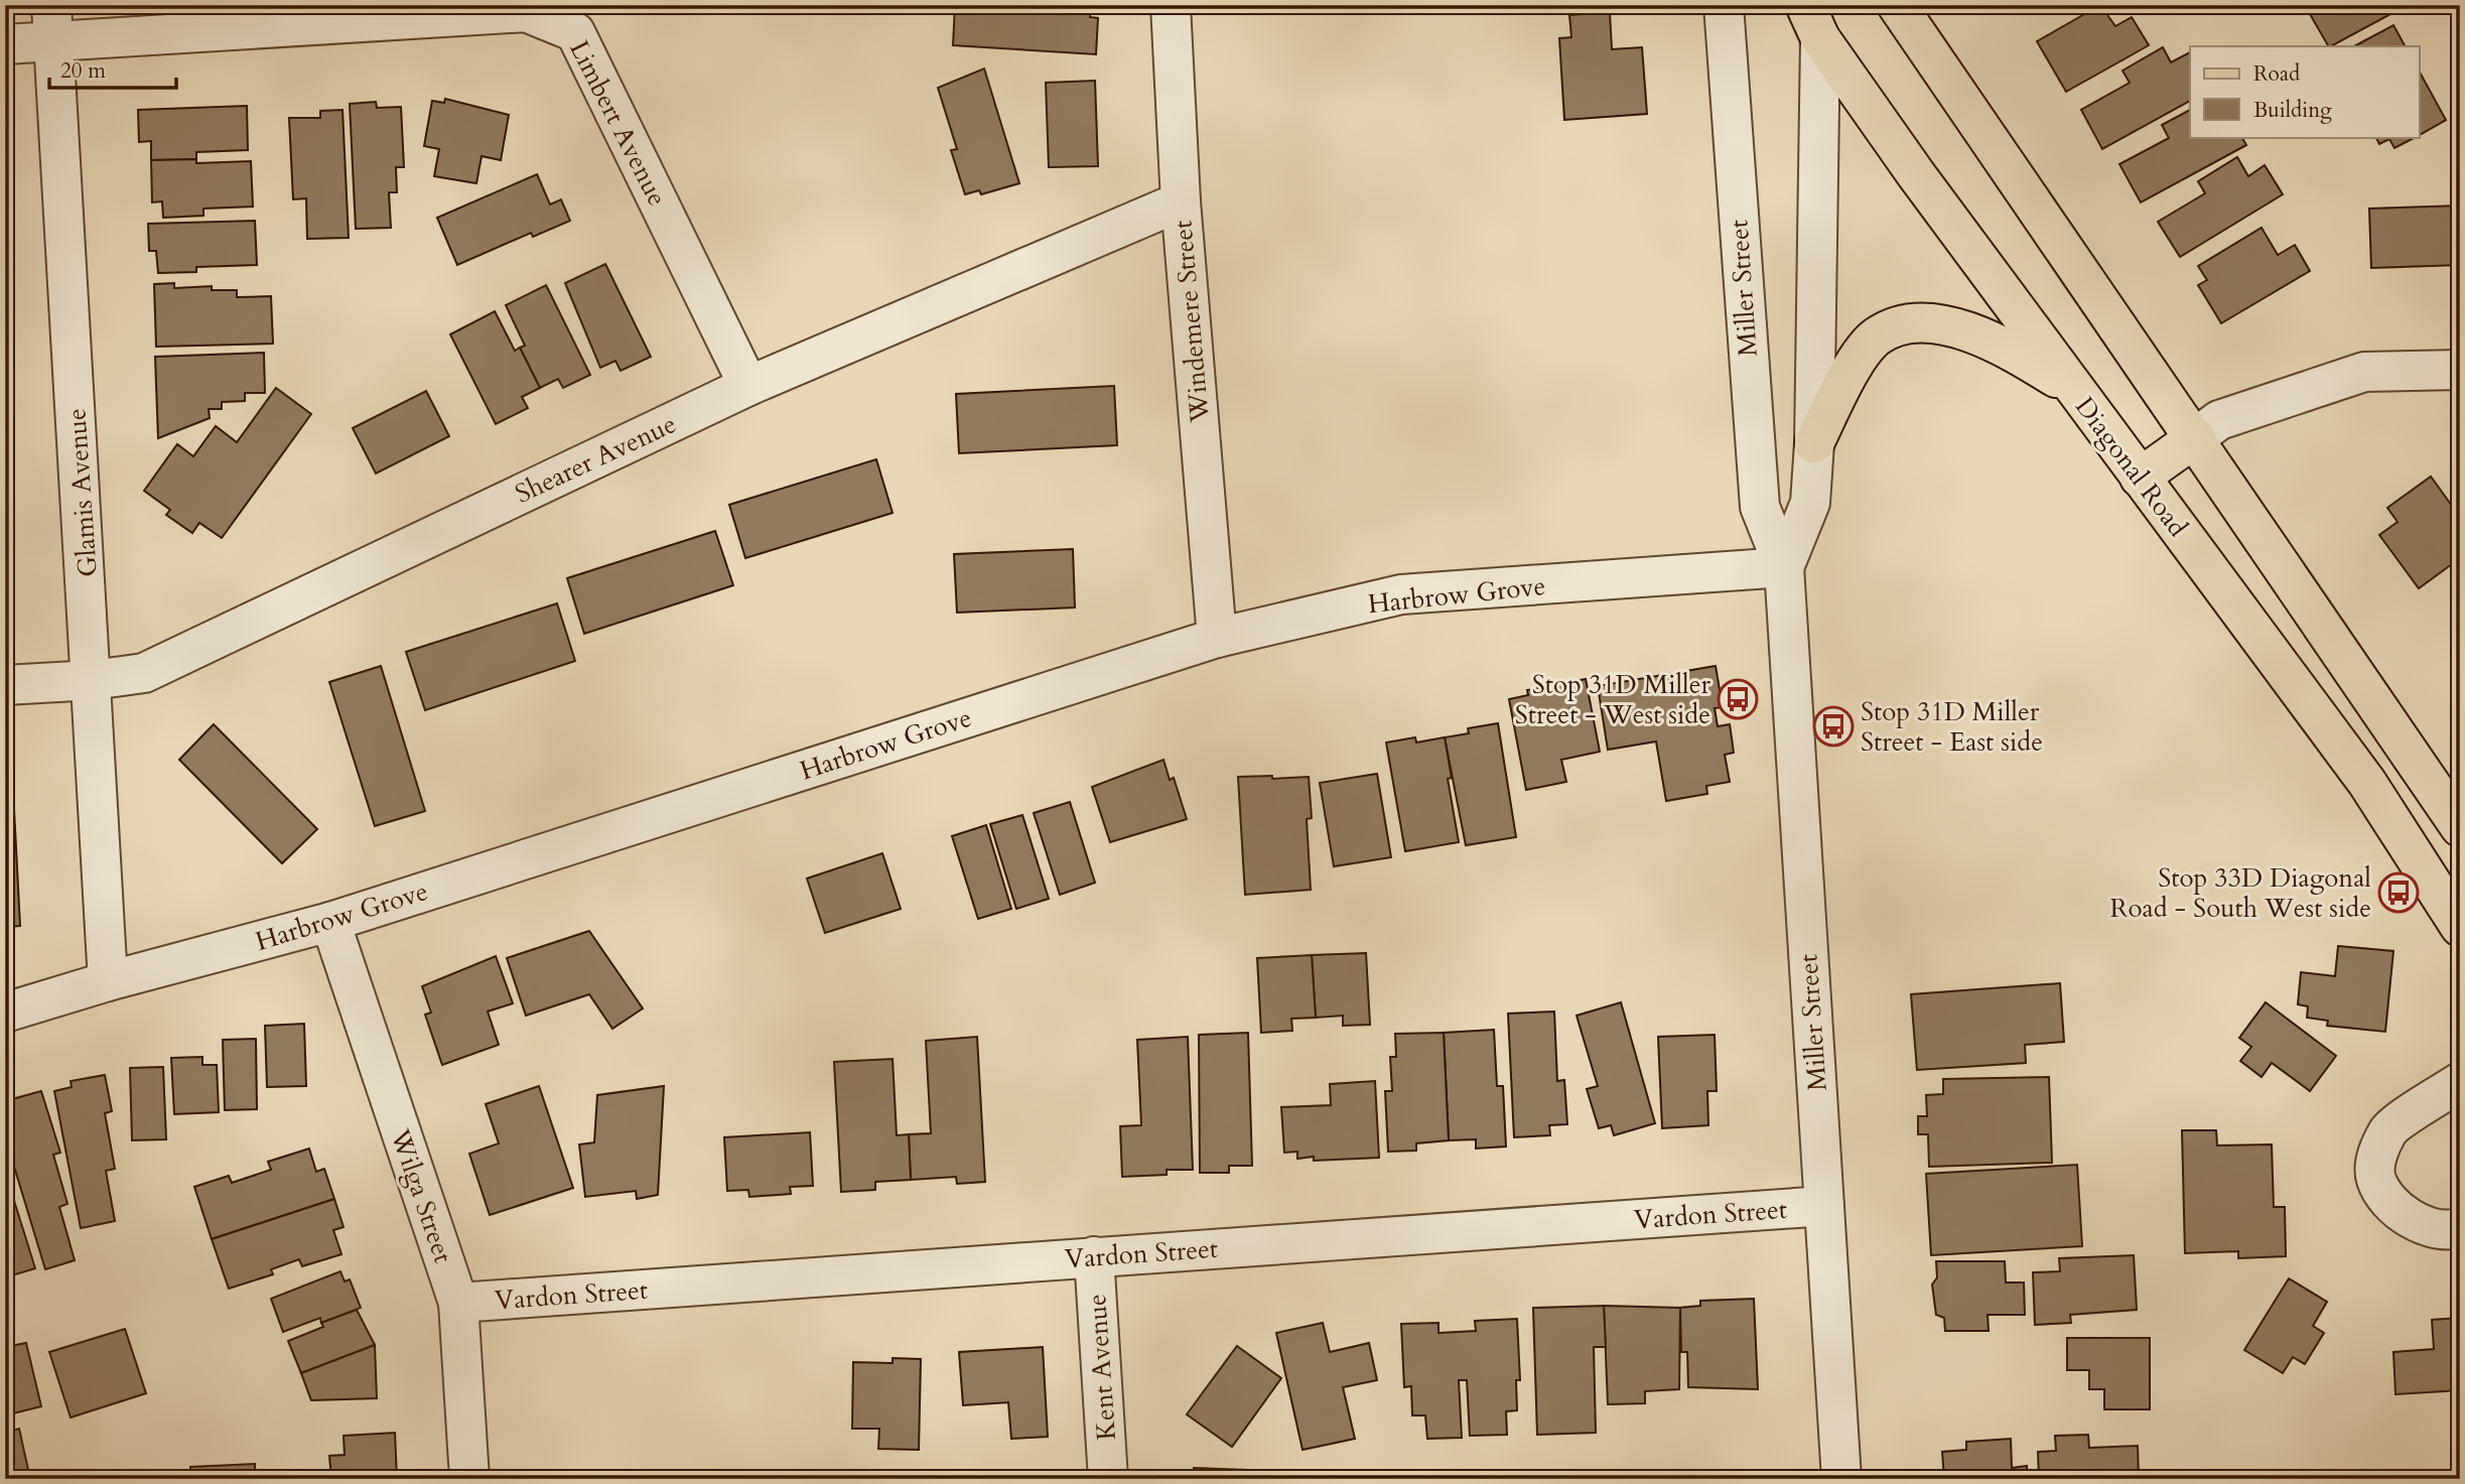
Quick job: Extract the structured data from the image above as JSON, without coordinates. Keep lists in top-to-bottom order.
{
  "streets": {
    "main road": ["Diagonal Road"],
    "street": [
      "Limbert Avenue",
      "Miller Street",
      "Windemere Street",
      "Shearer Avenue",
      "Glamis Avenue",
      "Harbrow Grove",
      "Wilga Street",
      "Vardon Street",
      "Kent Avenue"
    ]
  },
  "crossings": [
    ["Limbert Avenue", "Shearer Avenue"],
    ["Limbert Avenue", "Glamis Avenue"],
    ["Miller Street", "Diagonal Road"],
    ["Miller Street", "Harbrow Grove"],
    ["Miller Street", "Vardon Street"],
    ["Windemere Street", "Shearer Avenue"],
    ["Windemere Street", "Harbrow Grove"],
    ["Shearer Avenue", "Glamis Avenue"],
    ["Glamis Avenue", "Harbrow Grove"],
    ["Harbrow Grove", "Wilga Street"],
    ["Wilga Street", "Vardon Street"],
    ["Vardon Street", "Kent Avenue"]
  ],
  "places": {
    "bus stop": ["Stop 31D Miller Street - West side", "Stop 31D Miller Street - East side", "Stop 33D Diagonal Road - South West side"]
  },
  "legend": ["Road", "Building"],
  "scale_bar": "20 m"
}
